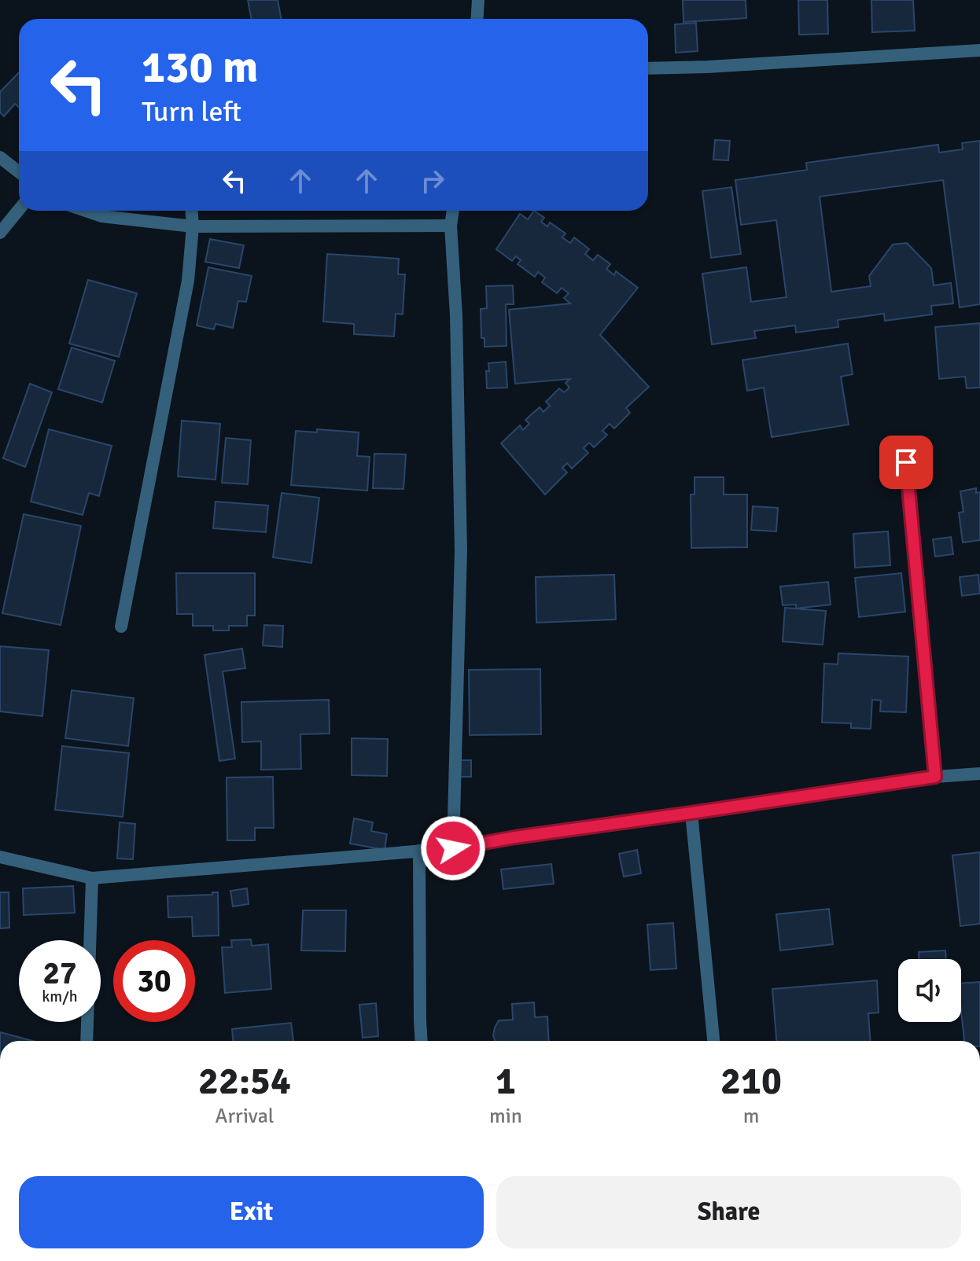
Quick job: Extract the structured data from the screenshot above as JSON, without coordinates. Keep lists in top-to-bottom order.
{
  "page": {
    "turn": ["130 m", "Turn left"],
    "speed": "27 km/h",
    "limit": "30",
    "eta": [
      "22:54",
      "Arrival",
      "1",
      "min",
      "210",
      "m"
    ],
    "buttons": ["Exit", "Share"]
  }
}
